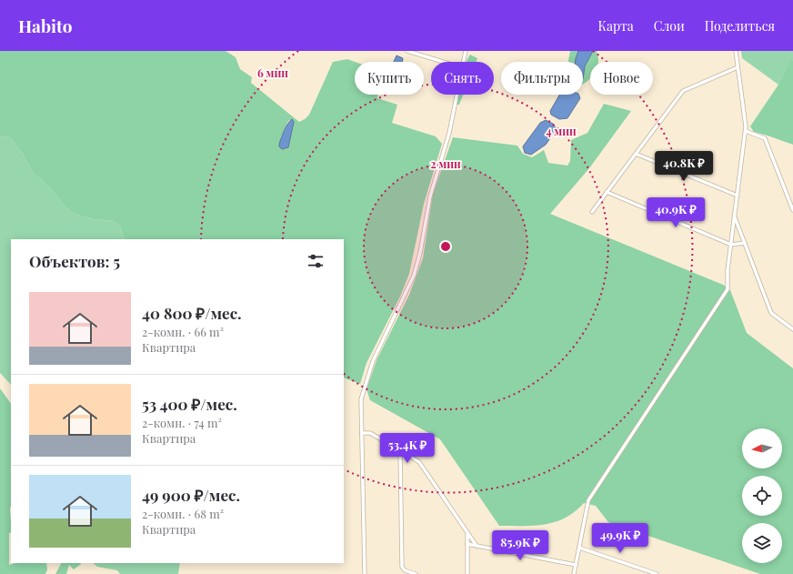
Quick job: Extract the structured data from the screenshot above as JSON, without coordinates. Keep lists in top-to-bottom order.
{
  "north": "left",
  "page": {
    "header": "Habito",
    "nav": ["Карта", "Слои", "Поделиться"],
    "chip": [
      "Купить",
      "Снять",
      "Фильтры",
      "Новое"
    ],
    "price": [
      "40.8K ₽",
      "40.9K ₽",
      "53.4K ₽",
      "49.9K ₽",
      "85.9K ₽"
    ],
    "heading": "Объектов: 5",
    "list": [
      {
        "name": "40 800 ₽/мес.",
        "note": "2-комн. · 66 m² · Квартира"
      },
      {
        "name": "53 400 ₽/мес.",
        "note": "2-комн. · 74 m² · Квартира"
      },
      {
        "name": "49 900 ₽/мес.",
        "note": "2-комн. · 68 m² · Квартира"
      }
    ]
  },
  "rings": ["6 мин", "4 мин", "2 мин"]
}
